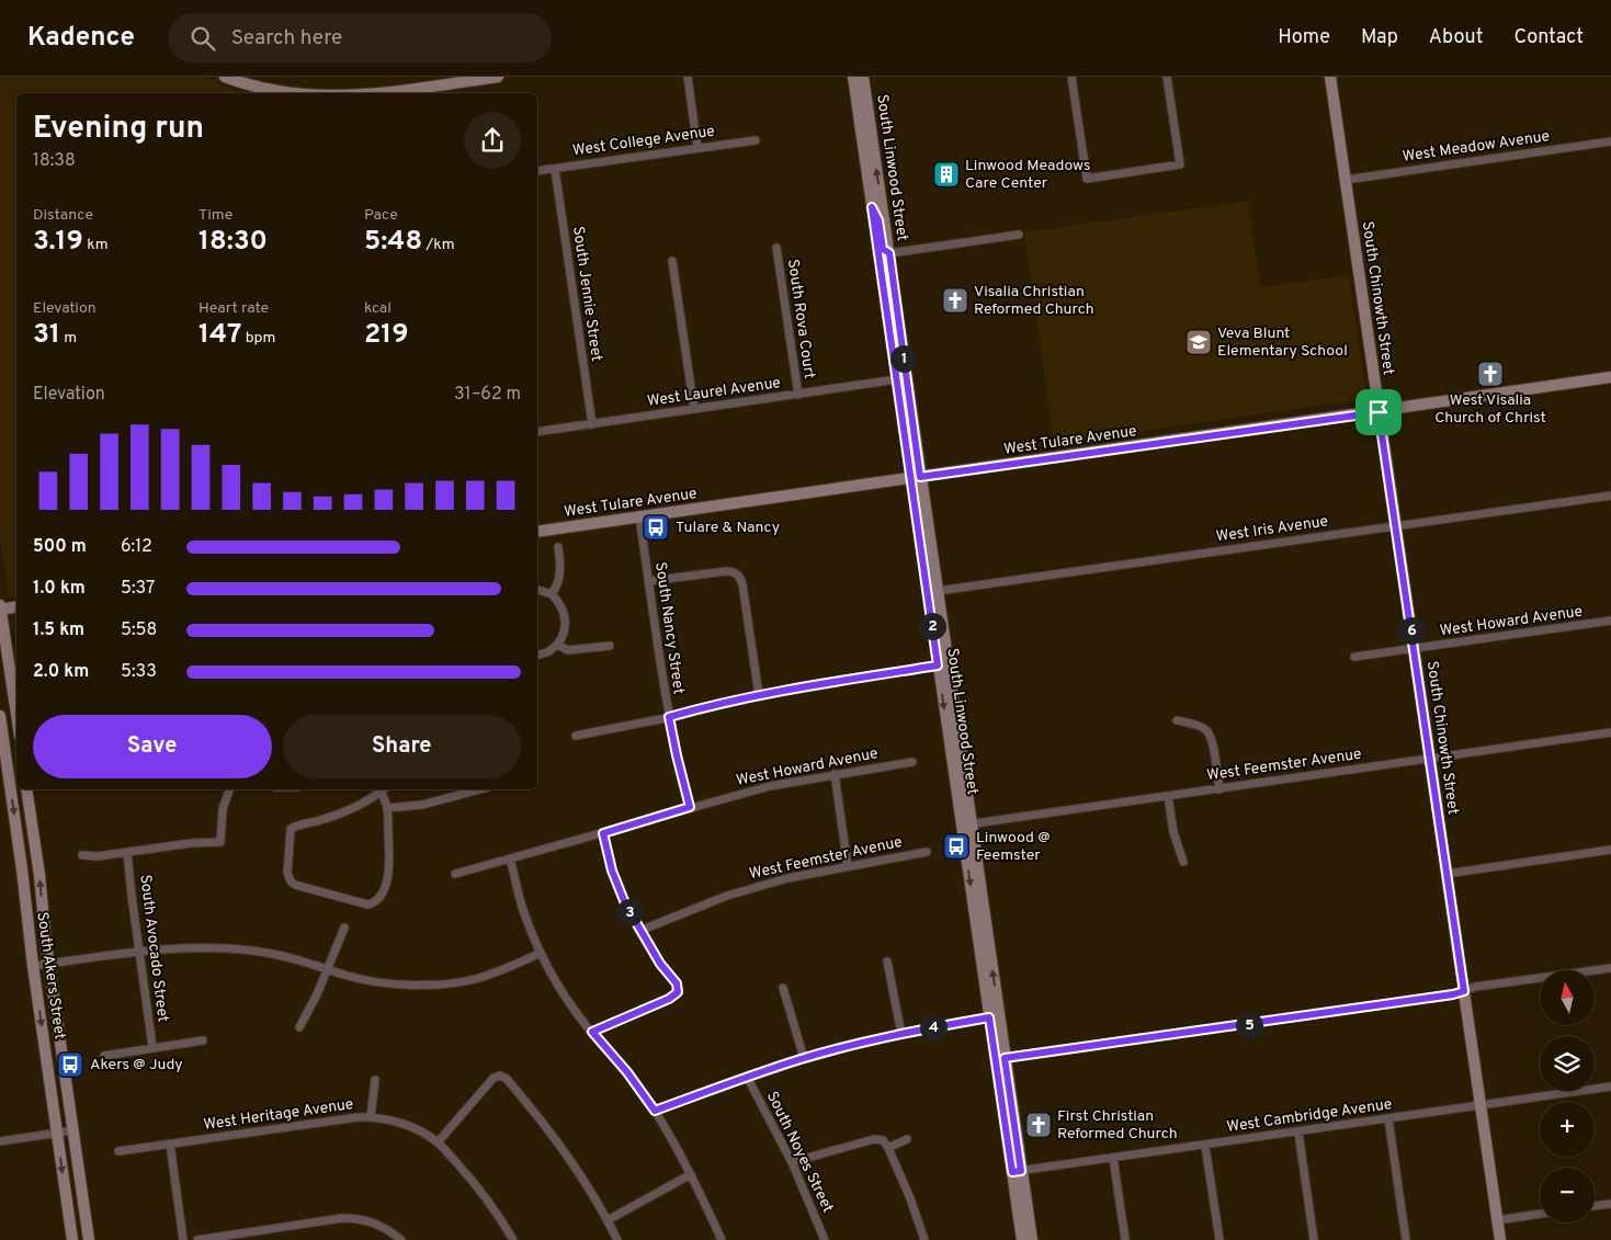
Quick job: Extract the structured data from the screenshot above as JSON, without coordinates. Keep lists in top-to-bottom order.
{
  "streets": {
    "street": [
      "West College Avenue",
      "West Meadow Avenue",
      "South Linwood Street",
      "South Jennie Street",
      "South Chinowth Street",
      "South Rova Court",
      "West Laurel Avenue",
      "West Tulare Avenue",
      "West Iris Avenue",
      "West Howard Avenue",
      "South Nancy Street",
      "West Feemster Avenue",
      "South Avocado Street",
      "South Akers Street",
      "West Heritage Avenue",
      "West Cambridge Avenue",
      "South Noyes Street"
    ]
  },
  "crossings": [
    ["West College Avenue", "South Jennie Street"],
    ["West Meadow Avenue", "South Chinowth Street"],
    ["South Linwood Street", "West Laurel Avenue"],
    ["South Linwood Street", "West Tulare Avenue"],
    ["South Linwood Street", "West Iris Avenue"],
    ["South Linwood Street", "West Feemster Avenue"],
    ["South Linwood Street", "West Cambridge Avenue"],
    ["South Jennie Street", "West Laurel Avenue"],
    ["South Chinowth Street", "West Tulare Avenue"],
    ["South Chinowth Street", "West Iris Avenue"],
    ["South Chinowth Street", "West Howard Avenue"],
    ["South Chinowth Street", "West Feemster Avenue"],
    ["South Chinowth Street", "West Cambridge Avenue"],
    ["South Rova Court", "West Laurel Avenue"],
    ["West Tulare Avenue", "South Nancy Street"],
    ["West Howard Avenue", "South Nancy Street"]
  ],
  "places": {
    "building": ["Linwood Meadows Care Center"],
    "church": ["Visalia Christian Reformed Church", "West Visalia Church of Christ", "First Christian Reformed Church"],
    "school or university": ["Veva Blunt Elementary School"],
    "bus stop": ["Tulare & Nancy", "Linwood @ Feemster", "Akers @ Judy"]
  },
  "north": "top",
  "page": {
    "header": "Kadence",
    "search": "Search here",
    "nav": [
      "Home",
      "Map",
      "About",
      "Contact"
    ],
    "heading": ["Evening run", "18:38"],
    "stats": [
      ["Distance", "3.19 km"],
      ["Time", "18:30"],
      ["Pace", "5:48 /km"],
      ["Elevation", "31 m"],
      ["Heart rate", "147 bpm"],
      ["kcal", "219"]
    ],
    "pins": [
      "1",
      "2",
      "6",
      "3",
      "5",
      "4"
    ],
    "chart": ["Elevation", "31–62 m"],
    "list": [
      {
        "name": "500 m",
        "note": "6:12"
      },
      {
        "name": "1.0 km",
        "note": "5:37"
      },
      {
        "name": "1.5 km",
        "note": "5:58"
      },
      {
        "name": "2.0 km",
        "note": "5:33"
      }
    ],
    "buttons": ["Save", "Share"],
    "map_buttons": ["+", "−"]
  }
}
